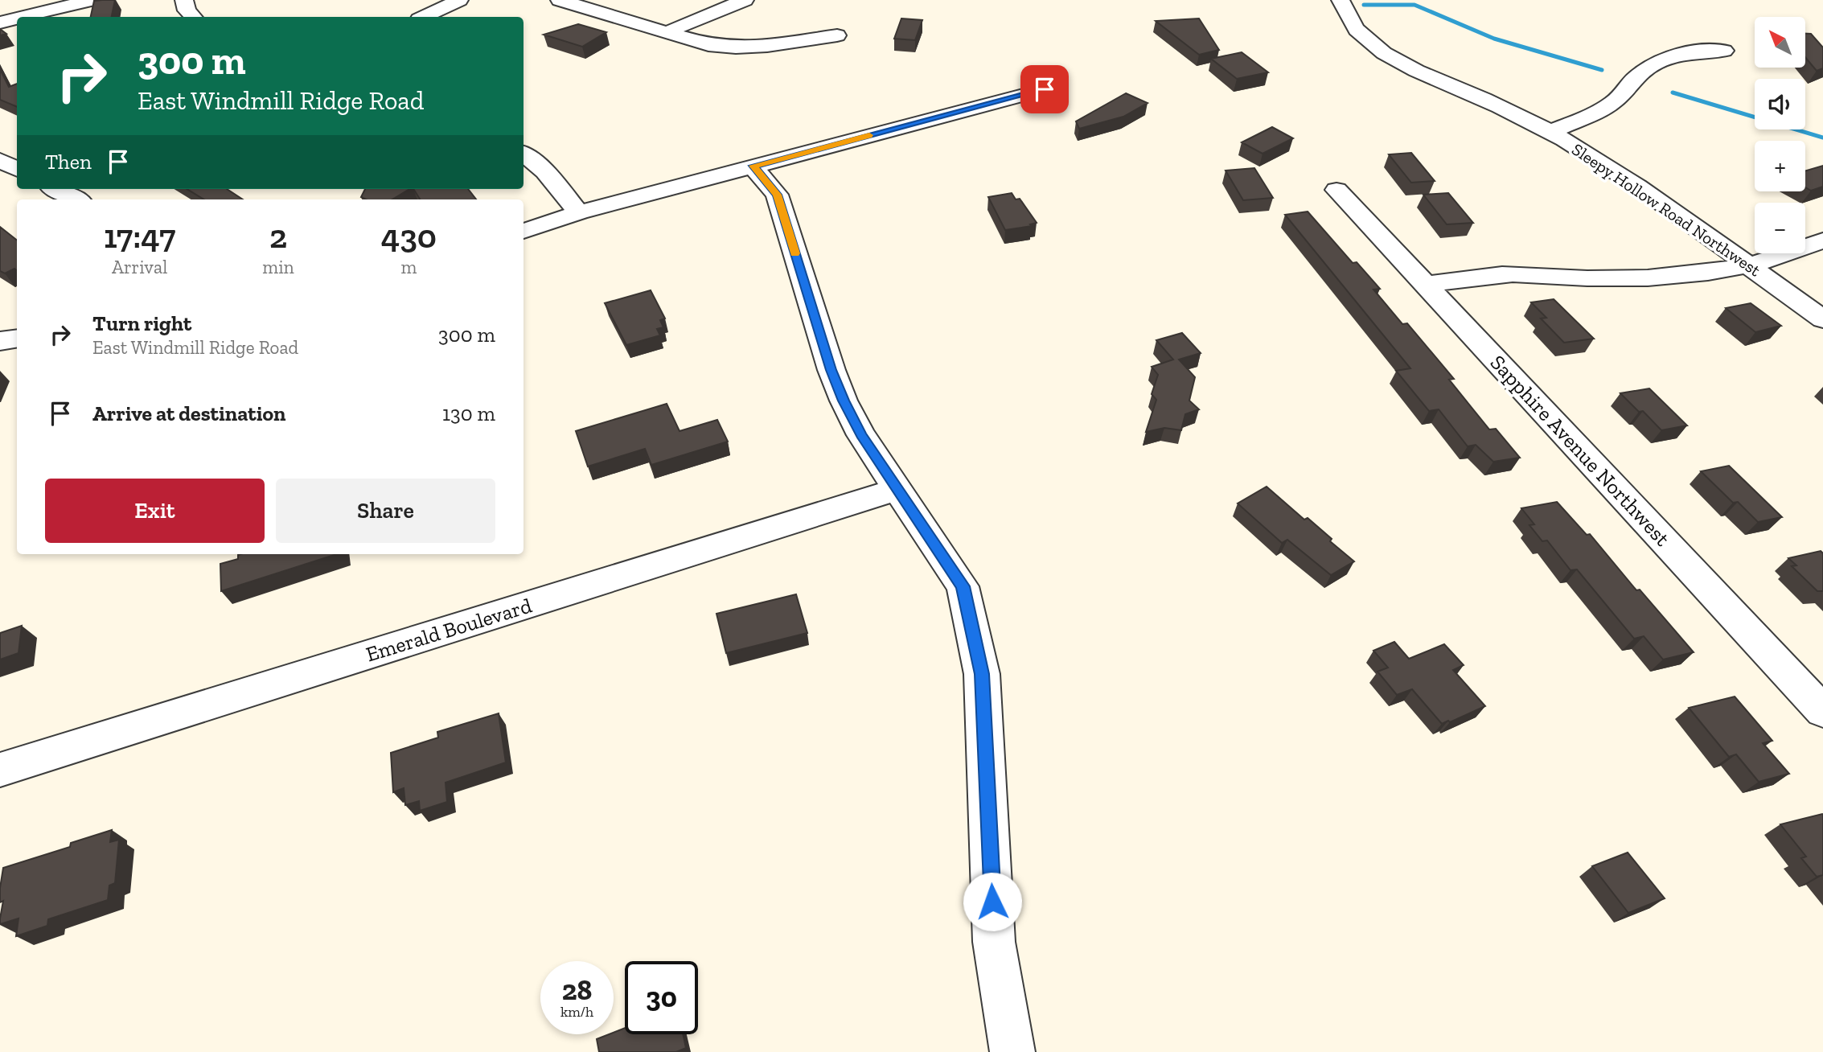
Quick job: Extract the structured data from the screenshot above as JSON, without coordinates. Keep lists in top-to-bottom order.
{
  "streets": {
    "street": ["Sleepy Hollow Road Northwest", "Sapphire Avenue Northwest", "Emerald Boulevard"]
  },
  "north": "top left",
  "page": {
    "map_buttons": ["+", "−"],
    "turn": ["300 m", "East Windmill Ridge Road"],
    "then": "Then",
    "eta": [
      "17:47",
      "Arrival",
      "2",
      "min",
      "430",
      "m"
    ],
    "list": [
      {
        "name": "Turn right",
        "note": "East Windmill Ridge Road",
        "value": "300 m"
      },
      {
        "name": "Arrive at destination",
        "value": "130 m"
      }
    ],
    "buttons": ["Exit", "Share"],
    "speed": "28 km/h",
    "limit": "30"
  }
}
